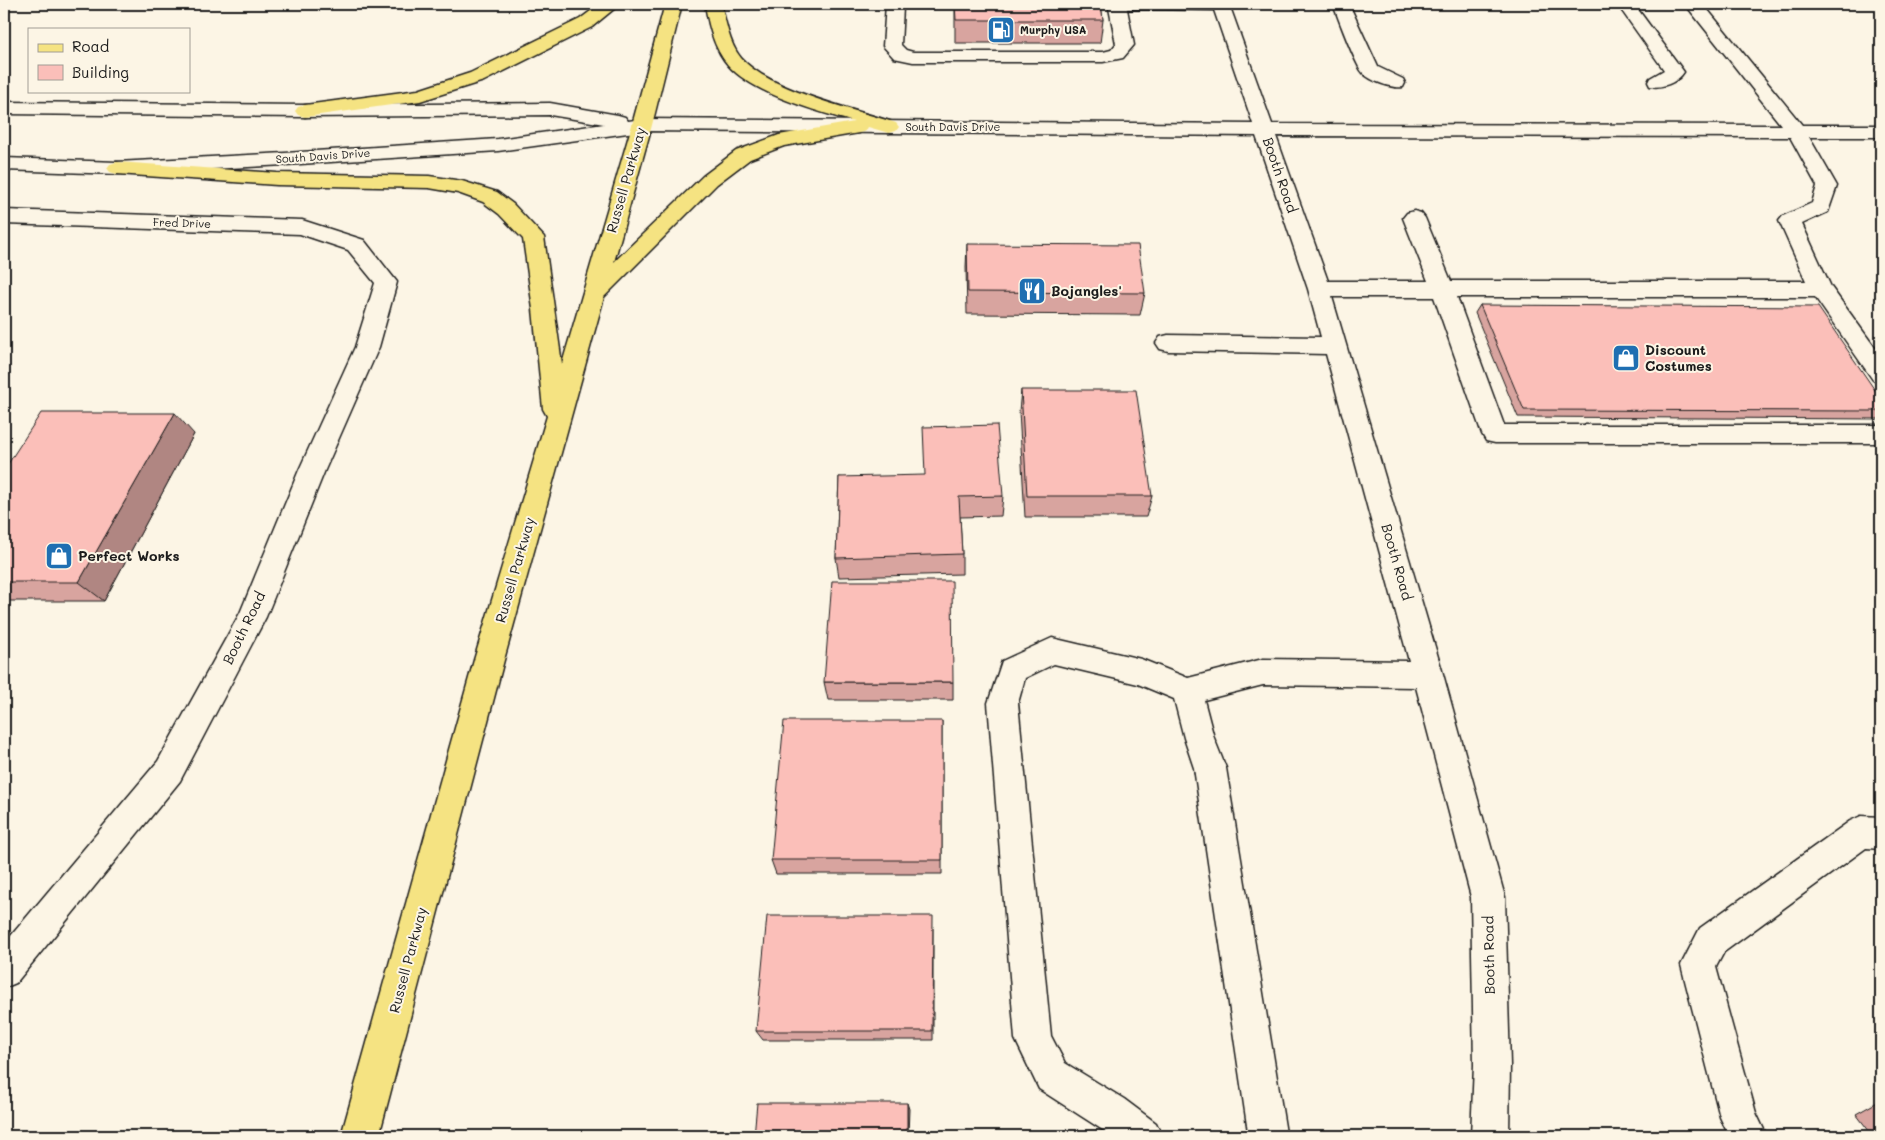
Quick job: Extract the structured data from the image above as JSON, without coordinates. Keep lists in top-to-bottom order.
{
  "streets": {
    "main road": ["Russell Parkway"],
    "street": ["South Davis Drive", "Booth Road", "Fred Drive"]
  },
  "crossings": [
    ["South Davis Drive", "Booth Road"],
    ["South Davis Drive", "Russell Parkway"],
    ["Booth Road", "Fred Drive"]
  ],
  "places": {
    "fuel station": ["Murphy USA"],
    "restaurant": ["Bojangles'"],
    "shop": ["Discount Costumes", "Perfect Works"]
  },
  "legend": ["Road", "Building"]
}
